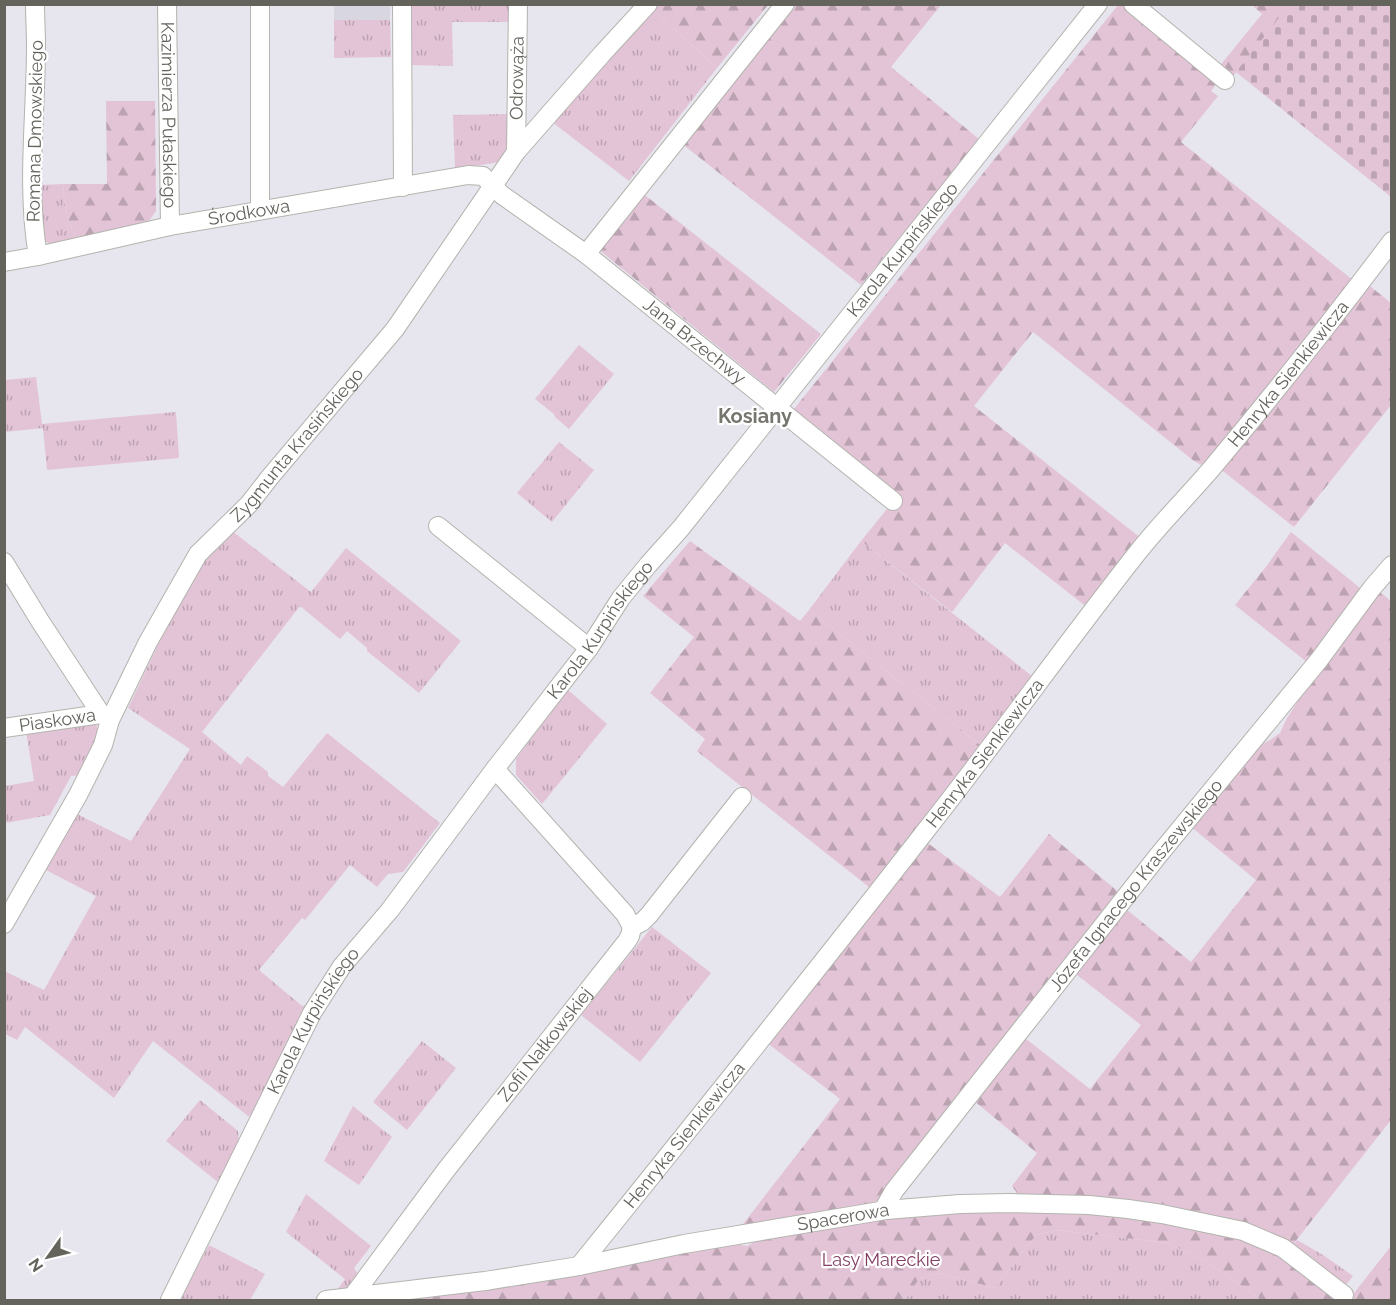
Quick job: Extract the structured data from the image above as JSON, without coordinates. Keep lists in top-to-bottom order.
{
  "streets": {
    "street": [
      "Odrowąża",
      "Kazimierza Pułaskiego",
      "Romana Dmowskiego",
      "Środkowa",
      "Karola Kurpińskiego",
      "Jana Brzechwy",
      "Henryka Sienkiewicza",
      "Zygmunta Krasińskiego",
      "Piaskowa",
      "Józefa Ignacego Kraszewskiego",
      "Zofii Nałkowskiej",
      "Spacerowa"
    ]
  },
  "crossings": [
    ["Odrowąża", "Zygmunta Krasińskiego"],
    ["Kazimierza Pułaskiego", "Środkowa"],
    ["Romana Dmowskiego", "Środkowa"],
    ["Środkowa", "Jana Brzechwy"],
    ["Środkowa", "Zygmunta Krasińskiego"],
    ["Karola Kurpińskiego", "Jana Brzechwy"],
    ["Jana Brzechwy", "Zygmunta Krasińskiego"],
    ["Henryka Sienkiewicza", "Spacerowa"],
    ["Zygmunta Krasińskiego", "Piaskowa"],
    ["Józefa Ignacego Kraszewskiego", "Spacerowa"],
    ["Zofii Nałkowskiej", "Spacerowa"]
  ],
  "districts": ["Kosiany"],
  "parks": ["Lasy Mareckie"],
  "north": "bottom left"
}
